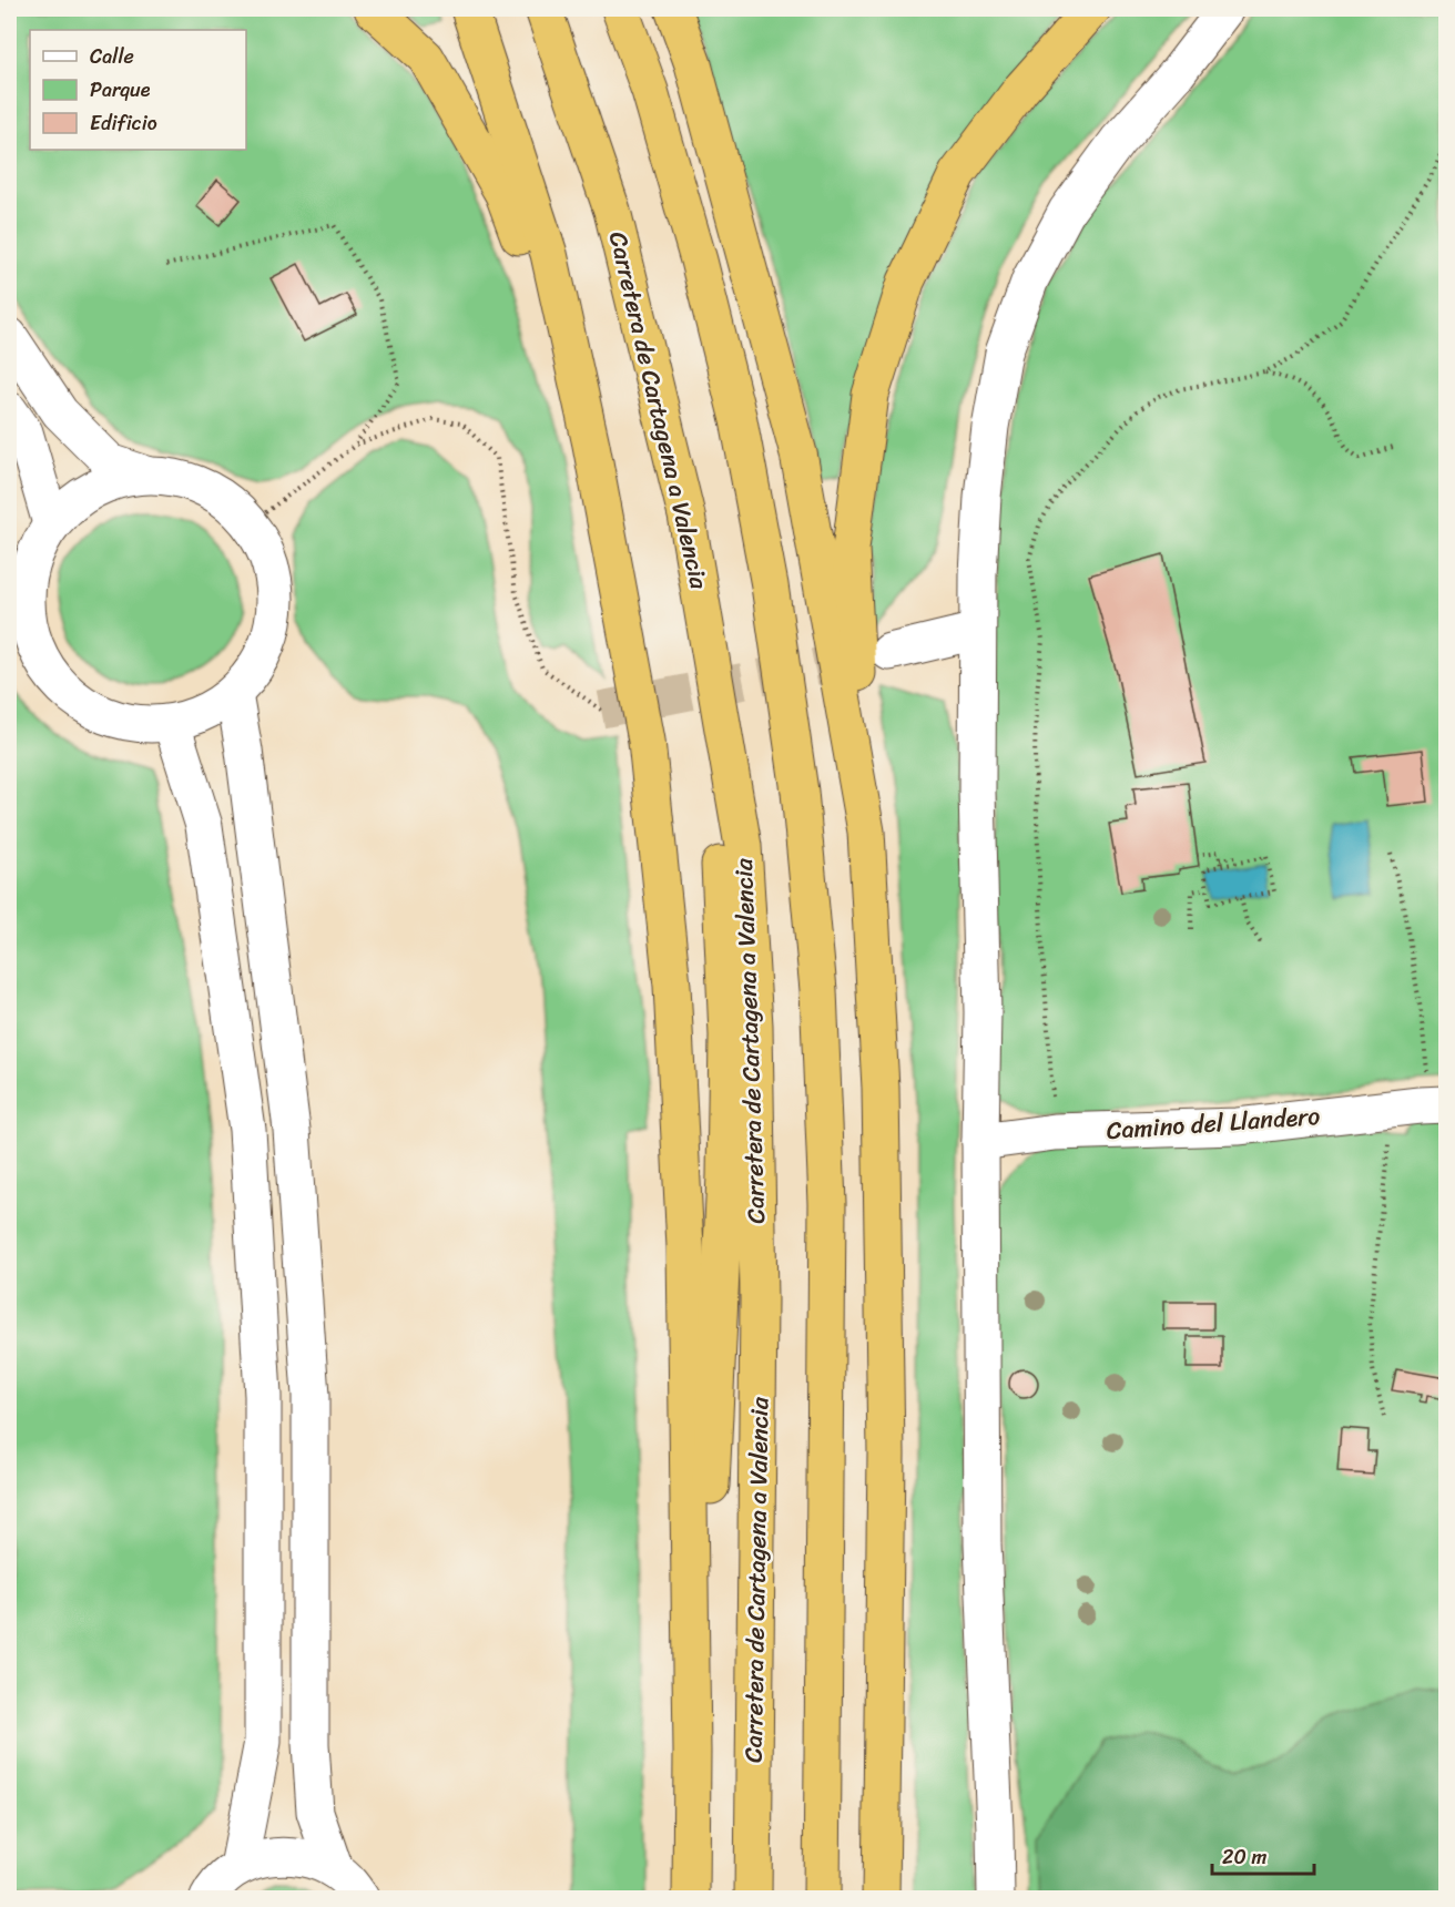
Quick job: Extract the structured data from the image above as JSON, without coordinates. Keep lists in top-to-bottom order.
{
  "streets": {
    "highway": ["Carretera de Cartagena a Valencia"],
    "street": ["Camino del Llandero"]
  },
  "legend": ["Calle", "Parque", "Edificio"],
  "scale_bar": "20 m"
}
